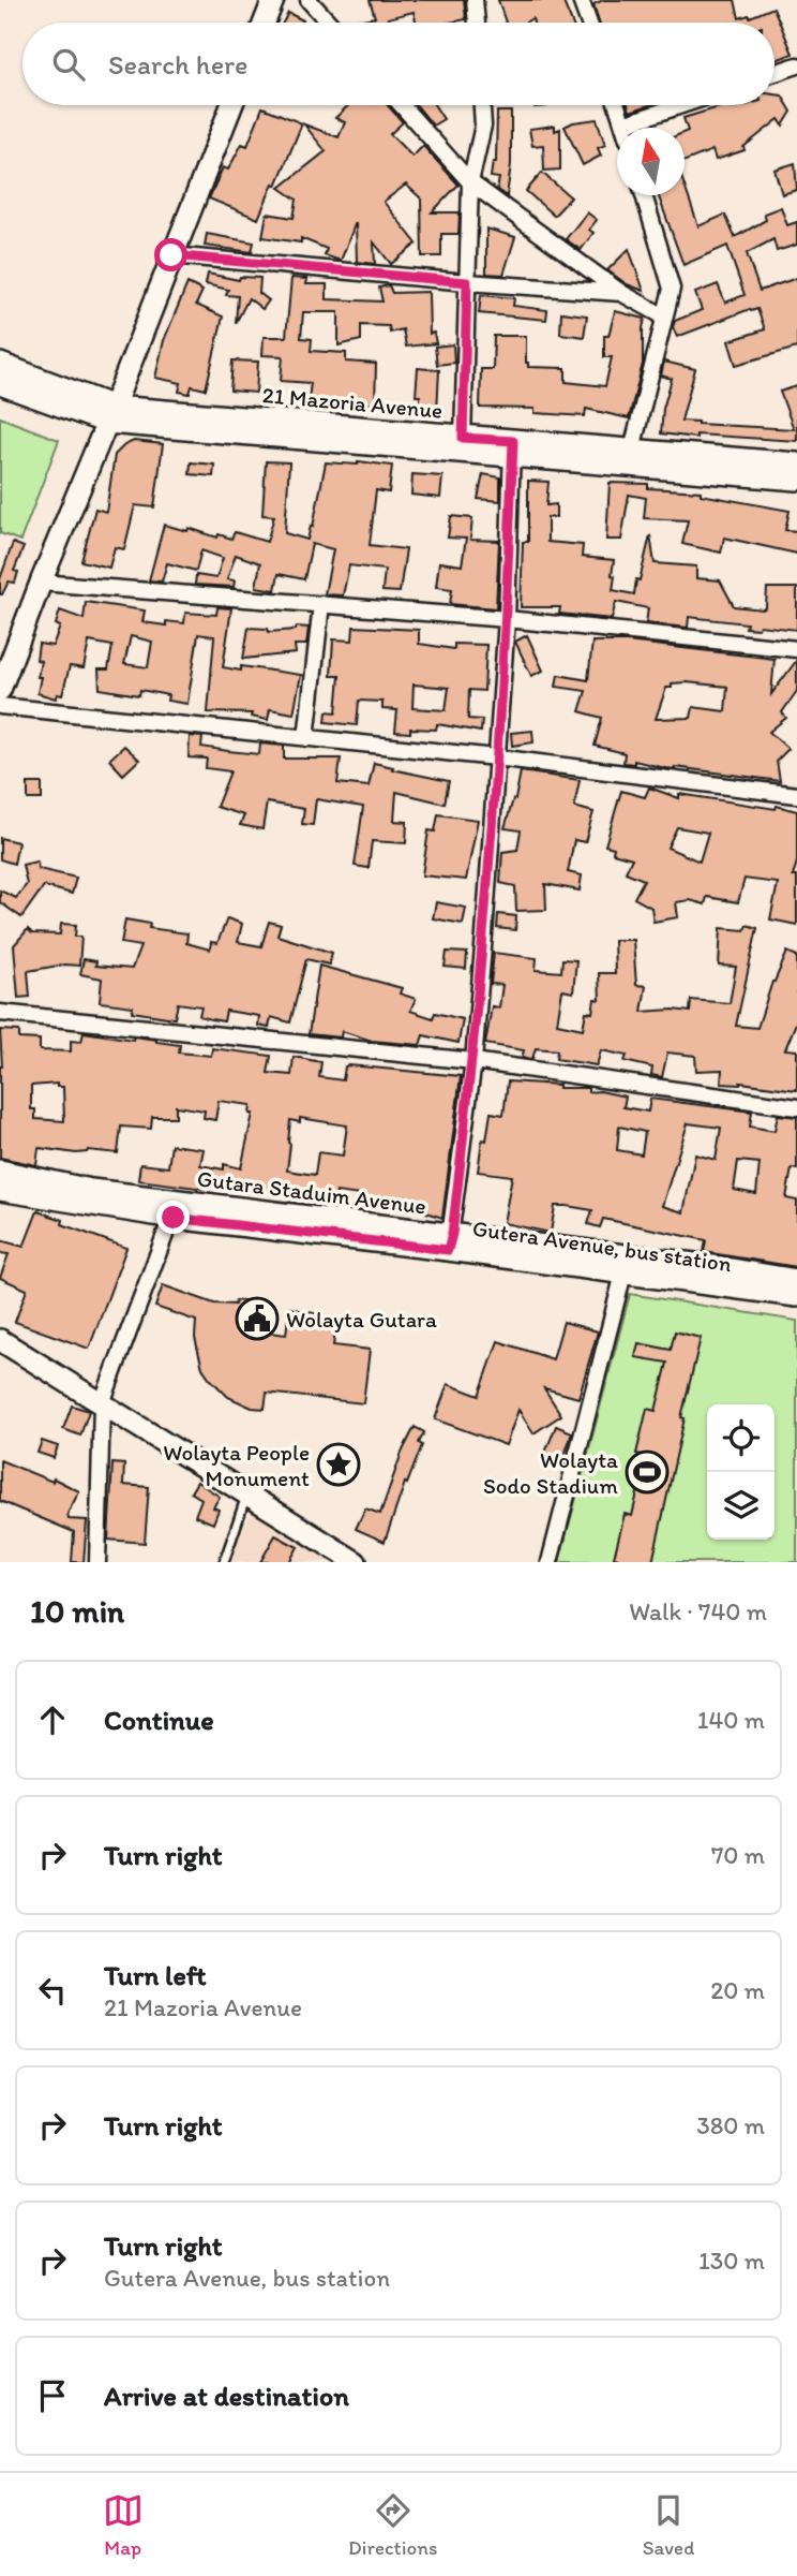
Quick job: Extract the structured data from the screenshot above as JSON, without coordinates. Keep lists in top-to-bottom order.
{
  "streets": {
    "main road": ["21 Mazoria Avenue", "Gutara Staduim Avenue", "Gutera Avenue, bus station"]
  },
  "crossings": [
    ["Gutara Staduim Avenue", "Gutera Avenue, bus station"]
  ],
  "places": {
    "public building": ["Wolayta Gutara"],
    "place": ["Wolayta People Monument"],
    "sports": ["Wolayta Sodo Stadium"]
  },
  "north": "top",
  "page": {
    "search": "Search here",
    "heading": ["10 min", "Walk · 740 m"],
    "list": [
      ["Continue", "140 m"],
      ["Turn right", "70 m"],
      ["Turn left", "21 Mazoria Avenue", "20 m"],
      ["Turn right", "380 m"],
      ["Turn right", "Gutera Avenue, bus station", "130 m"],
      "Arrive at destination"
    ],
    "nav": ["Map", "Directions", "Saved"]
  }
}
